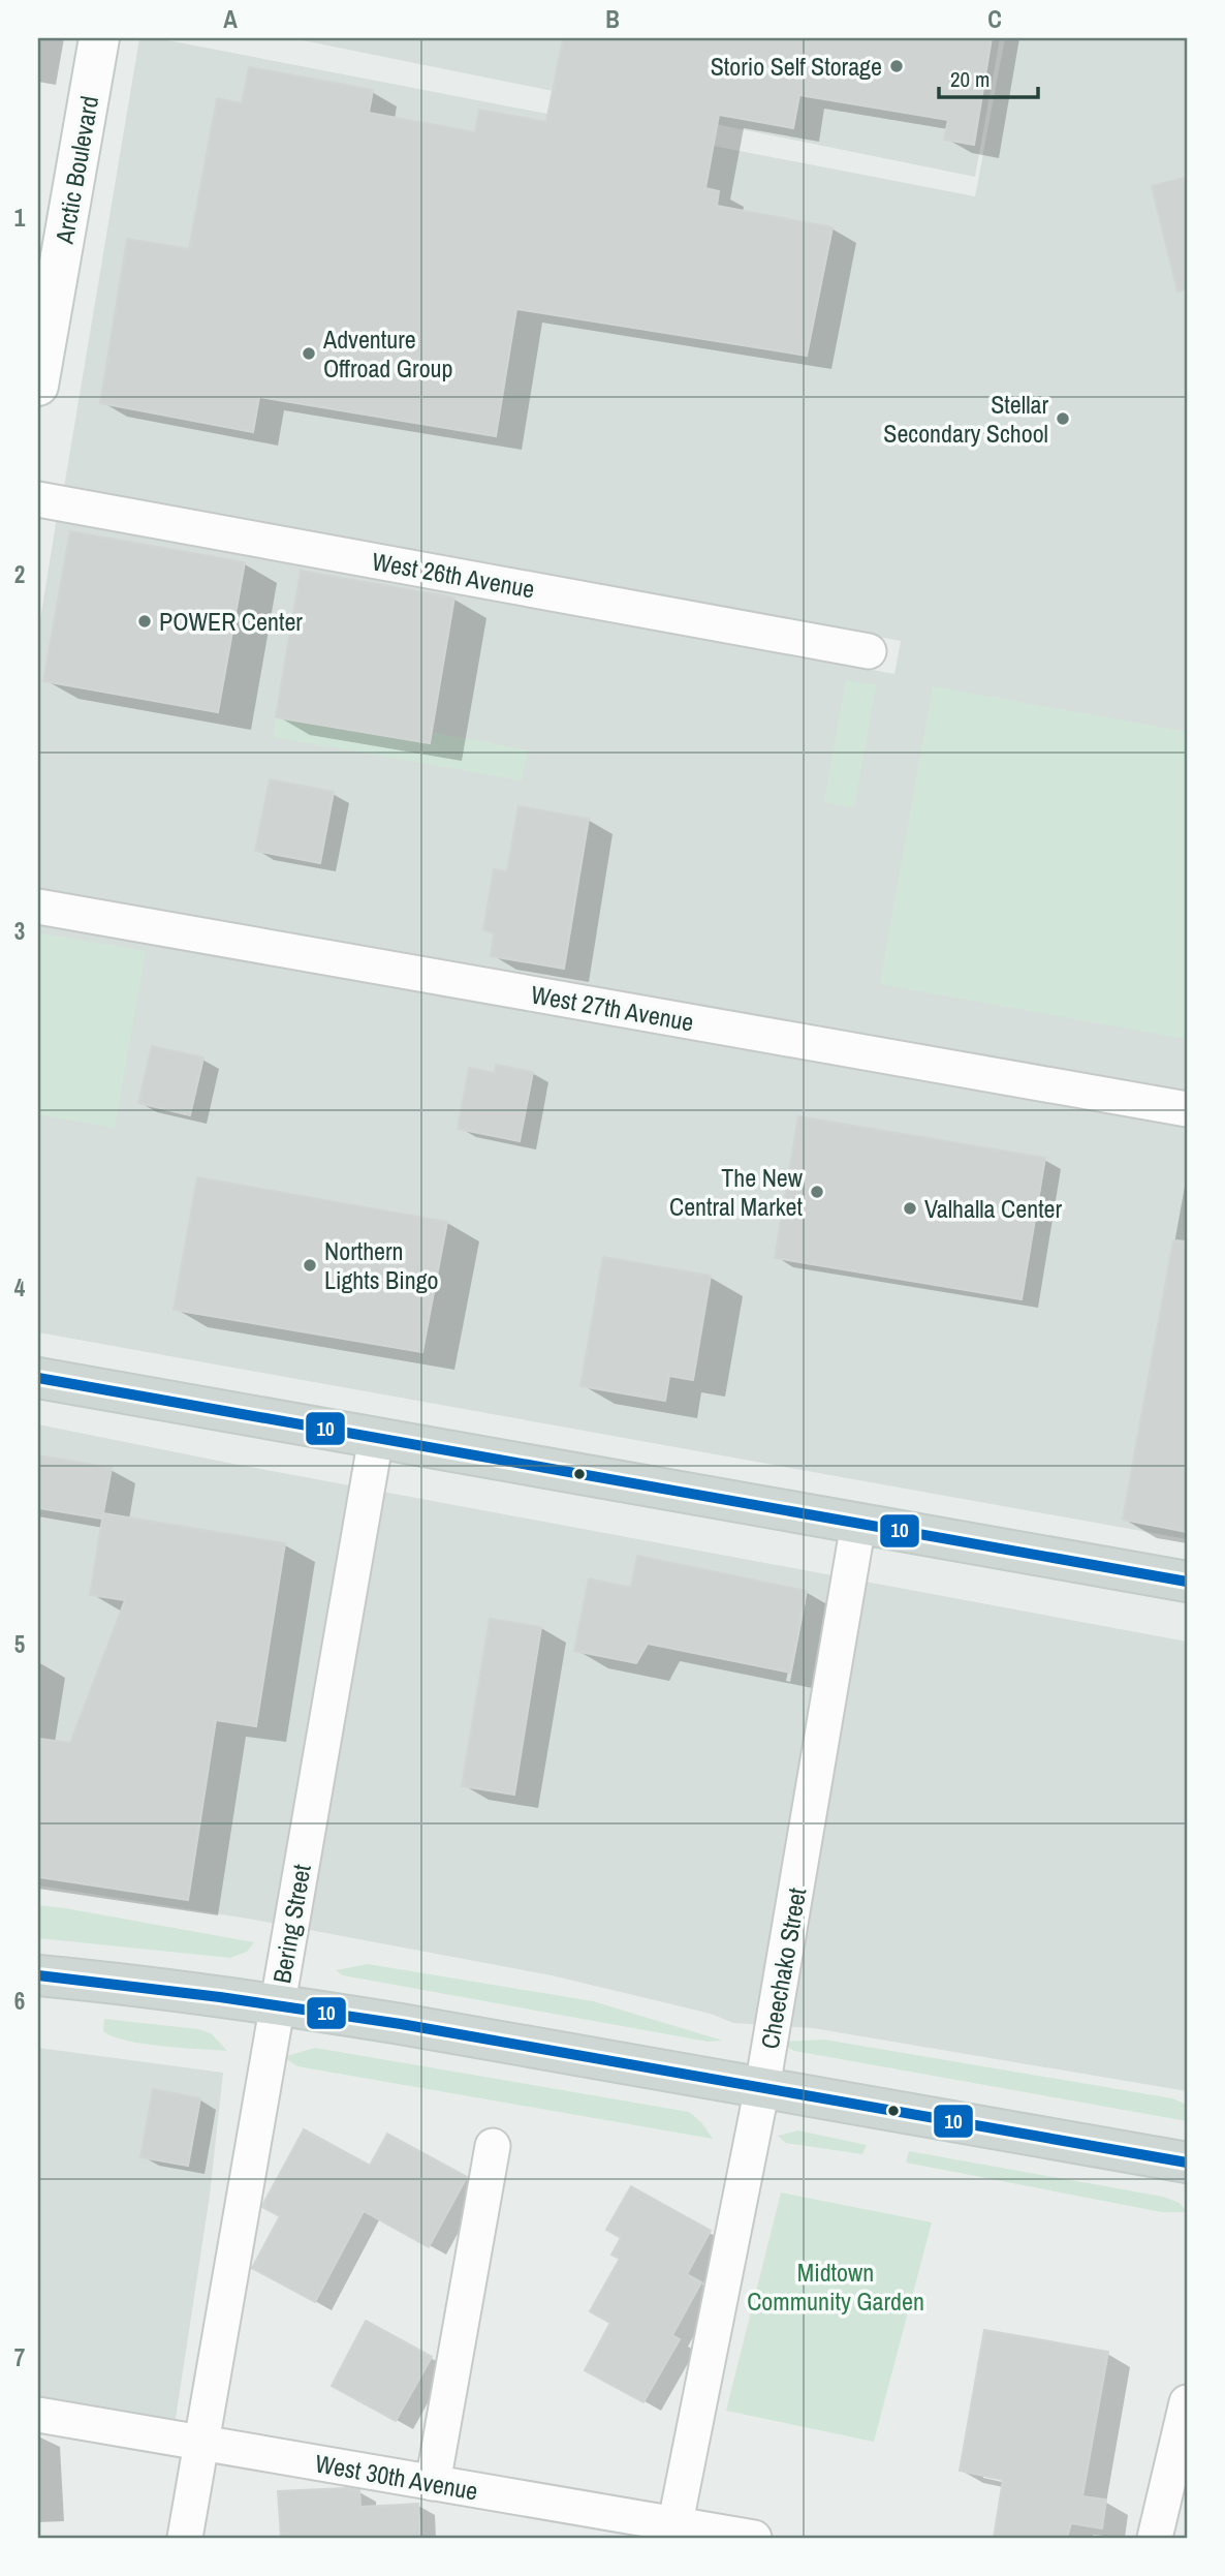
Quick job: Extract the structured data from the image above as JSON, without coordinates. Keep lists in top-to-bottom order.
{
  "streets": {
    "main road": ["Arctic Boulevard"],
    "street": [
      "West 26th Avenue",
      "West 27th Avenue",
      "Bering Street",
      "Cheechako Street",
      "West 30th Avenue"
    ]
  },
  "crossings": [
    ["Bering Street", "West 30th Avenue"],
    ["Cheechako Street", "West 30th Avenue"]
  ],
  "parks": ["Midtown Community Garden"],
  "places": [
    "Storio Self Storage",
    "Adventure Offroad Group",
    "Stellar Secondary School",
    "POWER Center",
    "The New Central Market",
    "Valhalla Center",
    "Northern Lights Bingo"
  ],
  "lines": ["transit line 10"],
  "scale_bar": "20 m",
  "grid": {
    "columns": ["A", "B", "C"],
    "rows": [
      "1",
      "2",
      "3",
      "4",
      "5",
      "6",
      "7"
    ]
  }
}
